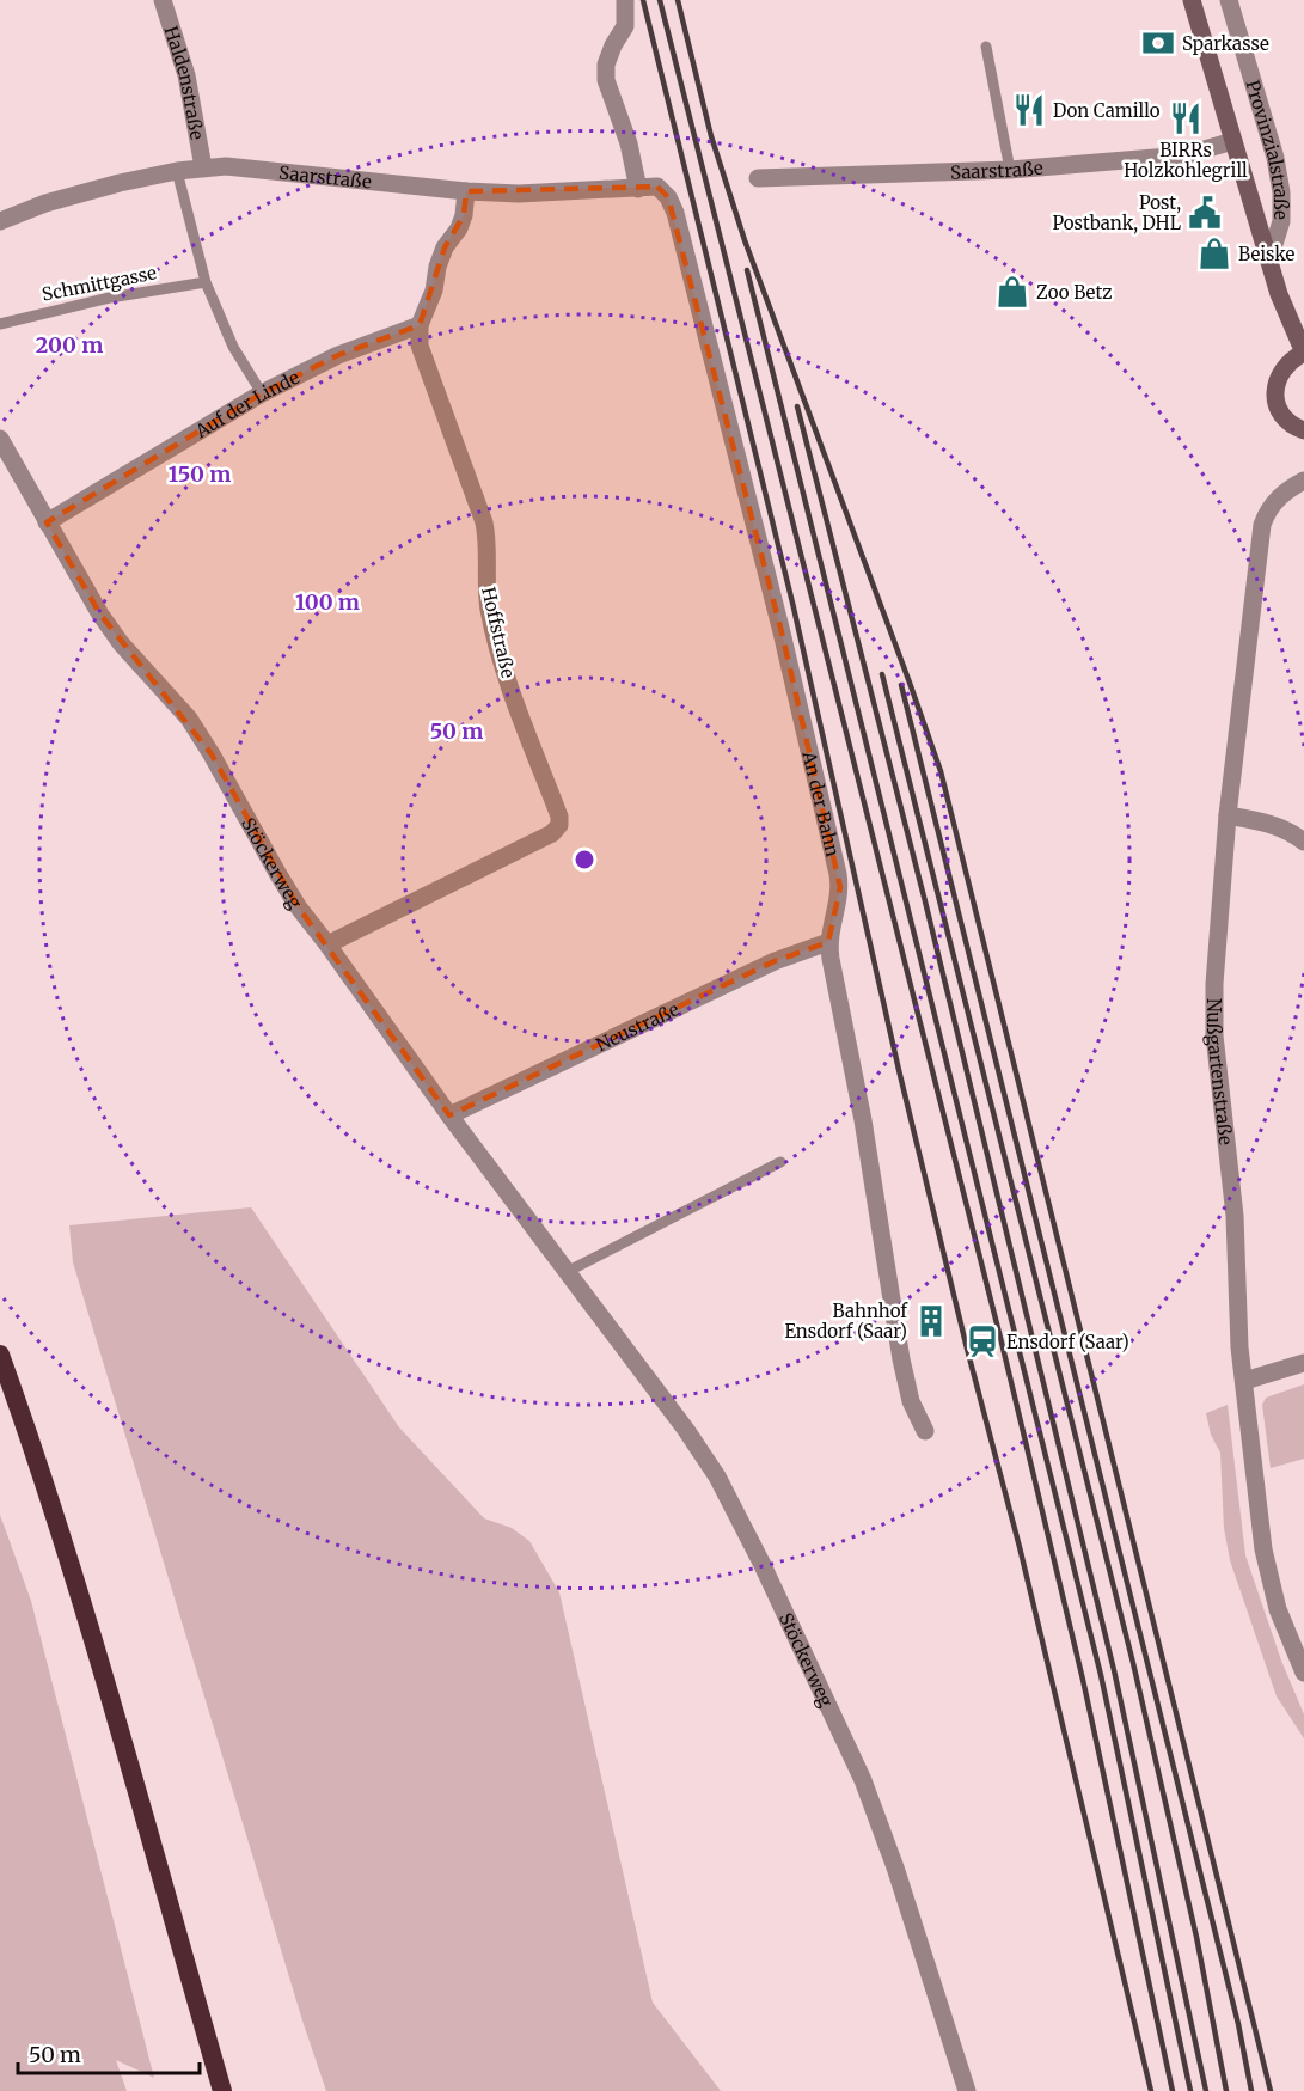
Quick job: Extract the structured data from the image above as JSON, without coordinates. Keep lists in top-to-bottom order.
{
  "streets": {
    "main road": ["Provinzialstraße"],
    "street": [
      "Haldenstraße",
      "Saarstraße",
      "Auf der Linde",
      "Hoffstraße",
      "An der Bahn",
      "Stöckerweg",
      "Neustraße",
      "Nußgartenstraße"
    ],
    "lane": ["Schmittgasse"]
  },
  "crossings": [
    ["Haldenstraße", "Saarstraße"],
    ["Provinzialstraße", "Saarstraße"],
    ["Saarstraße", "Hoffstraße"],
    ["Saarstraße", "An der Bahn"],
    ["Auf der Linde", "Hoffstraße"],
    ["Auf der Linde", "Stöckerweg"],
    ["Hoffstraße", "Stöckerweg"],
    ["An der Bahn", "Neustraße"],
    ["Stöckerweg", "Neustraße"]
  ],
  "places": {
    "bank": ["Sparkasse"],
    "restaurant": ["Don Camillo", "BIRRs Holzkohlegrill"],
    "public building": ["Post, Postbank, DHL"],
    "shop": ["Beiske", "Zoo Betz"],
    "building": ["Bahnhof Ensdorf (Saar)"],
    "station": ["Ensdorf (Saar)"]
  },
  "scale_bar": "50 m",
  "rings": [
    "200 m",
    "150 m",
    "100 m",
    "50 m"
  ]
}
